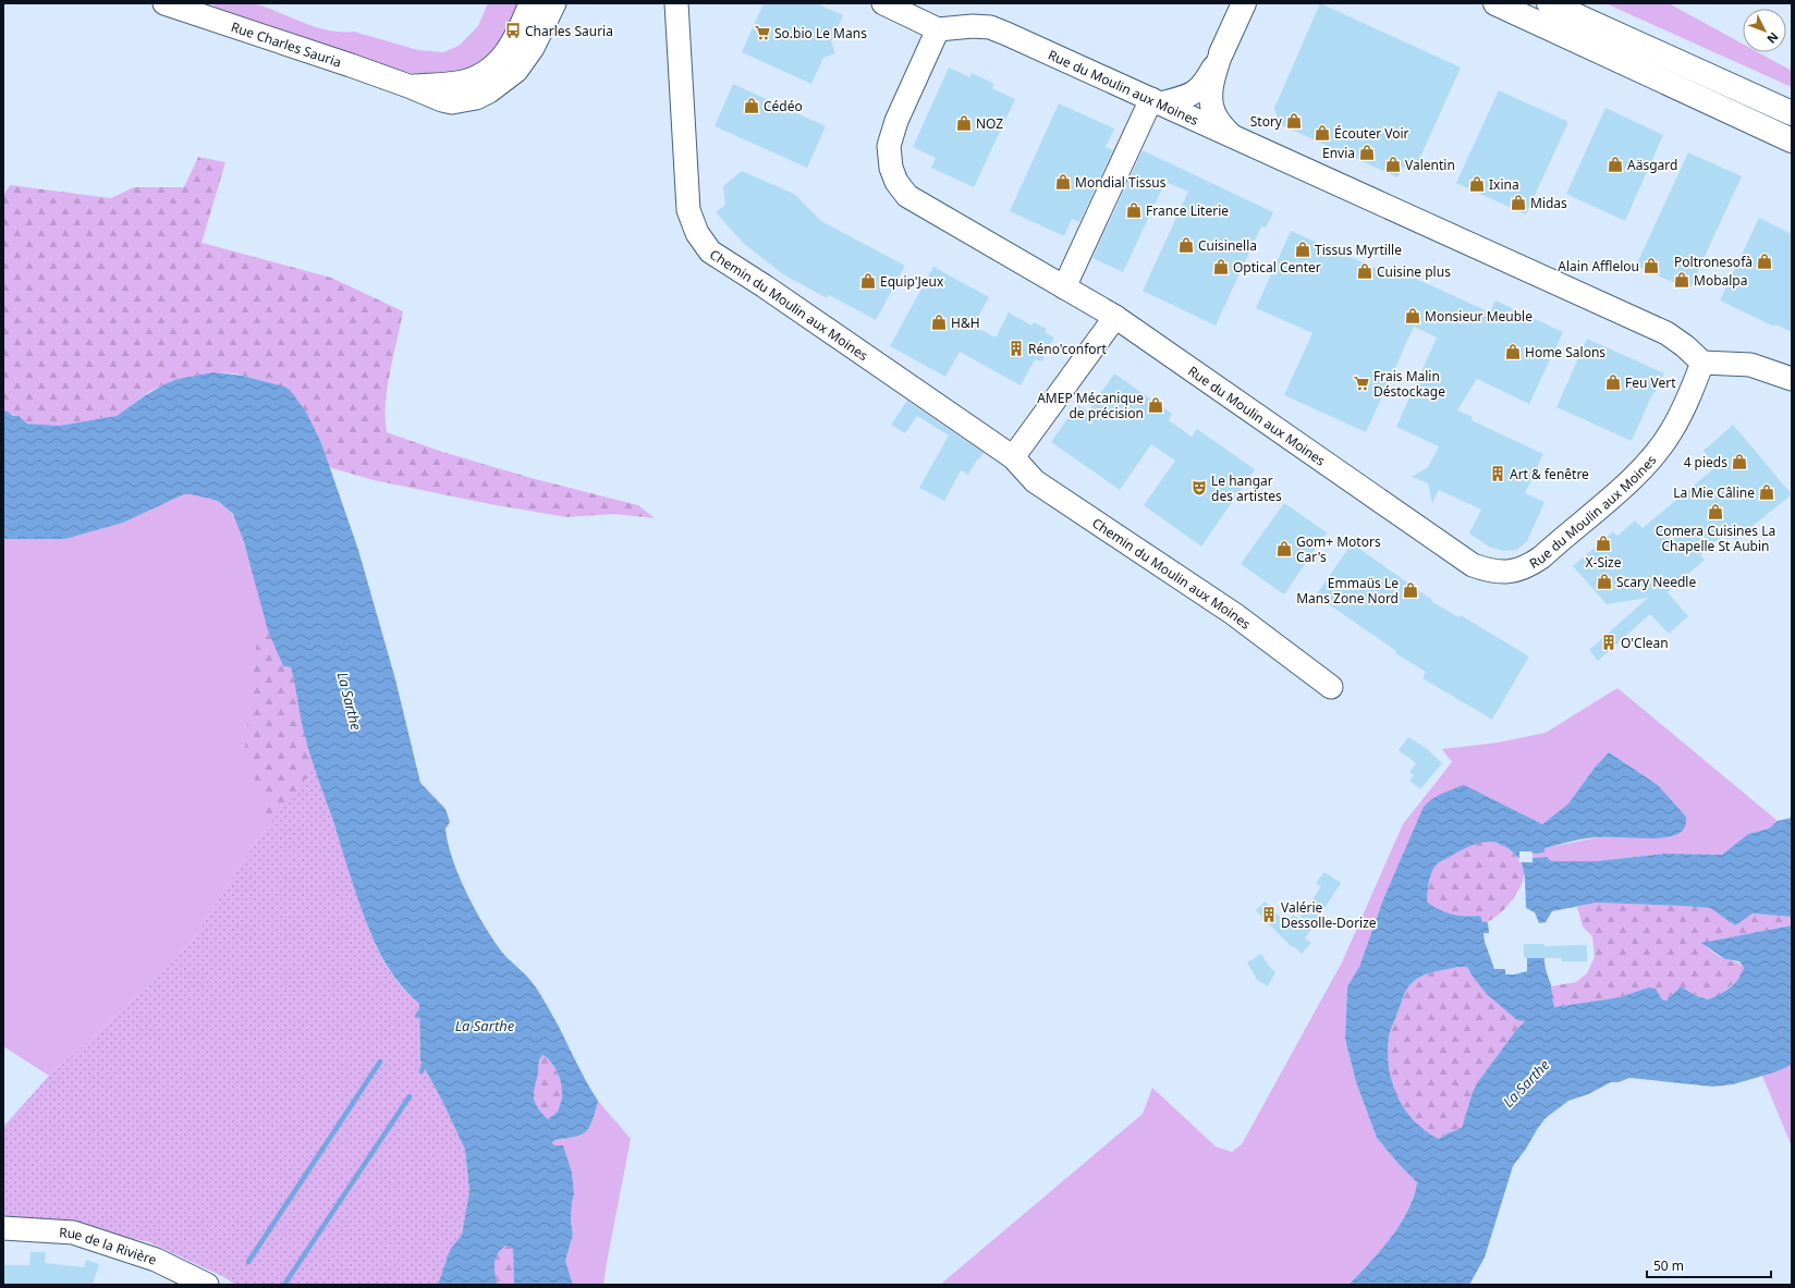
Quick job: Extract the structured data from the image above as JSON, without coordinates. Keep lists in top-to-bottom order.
{
  "streets": {
    "street": [
      "Rue Charles Sauria",
      "Rue du Moulin aux Moines",
      "Chemin du Moulin aux Moines",
      "Rue de la Rivière"
    ]
  },
  "water": ["La Sarthe"],
  "places": {
    "bus stop": ["Charles Sauria"],
    "supermarket": ["So.bio Le Mans", "Frais Malin Déstockage"],
    "shop": [
      "Cédéo",
      "Story",
      "NOZ",
      "Écouter Voir",
      "Envia",
      "Valentin",
      "Aäsgard",
      "Mondial Tissus",
      "Ixina",
      "Midas",
      "France Literie",
      "Cuisinella",
      "Tissus Myrtille",
      "Poltronesofà",
      "Alain Afflelou",
      "Optical Center",
      "Cuisine plus",
      "Mobalpa",
      "Equip'Jeux",
      "Monsieur Meuble",
      "H&H",
      "Home Salons",
      "Feu Vert",
      "AMEP Mécanique de précision",
      "4 pieds",
      "La Mie Câline",
      "Comera Cuisines La Chapelle St Aubin",
      "X-Size",
      "Gom+ Motors Car's",
      "Scary Needle",
      "Emmaüs Le Mans Zone Nord"
    ],
    "building": [
      "Réno'confort",
      "Art & fenêtre",
      "O'Clean",
      "Valérie Dessolle-Dorize"
    ],
    "theatre": ["Le hangar des artistes"]
  },
  "scale_bar": "50 m",
  "north": "bottom right"
}
